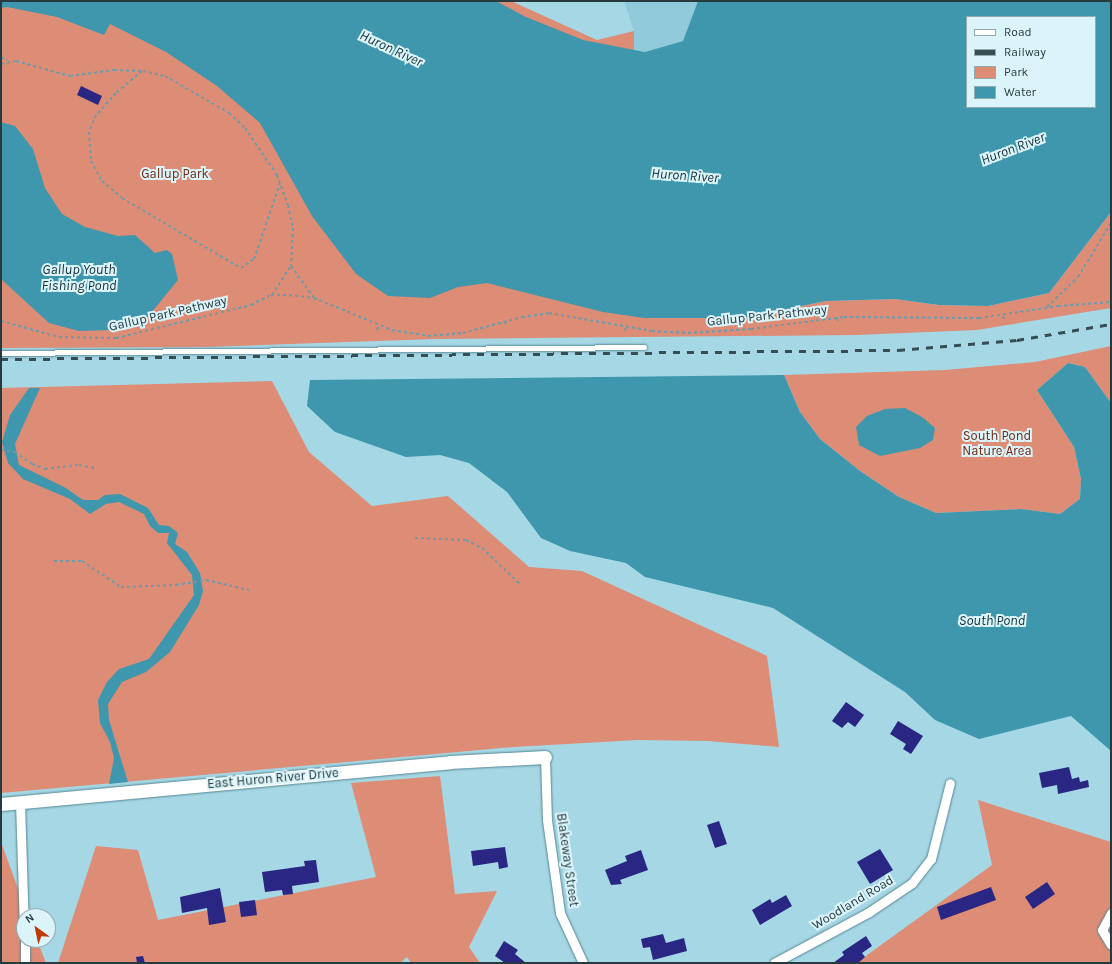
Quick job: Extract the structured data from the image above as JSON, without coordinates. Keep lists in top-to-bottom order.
{
  "streets": {
    "main road": ["East Huron River Drive"],
    "street": ["Blakeway Street", "Woodland Road"],
    "path": ["Gallup Park Pathway"]
  },
  "crossings": [
    ["East Huron River Drive", "Blakeway Street"]
  ],
  "water": ["Huron River", "Gallup Youth Fishing Pond", "South Pond"],
  "parks": ["Gallup Park", "South Pond Nature Area"],
  "legend": [
    "Road",
    "Railway",
    "Park",
    "Water"
  ],
  "north": "top left"
}
